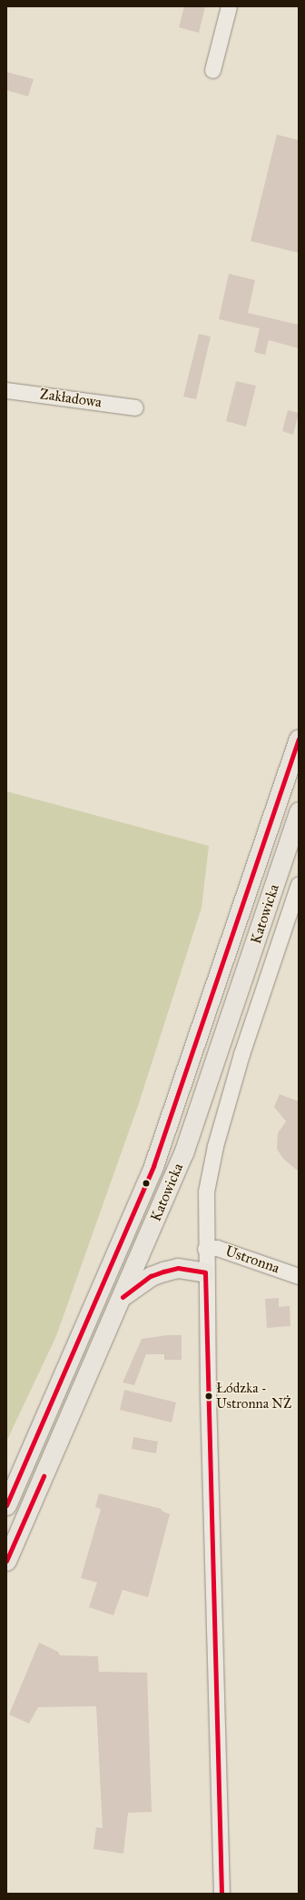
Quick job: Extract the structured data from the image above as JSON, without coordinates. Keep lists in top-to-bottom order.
{
  "streets": {
    "main road": ["Katowicka"],
    "street": ["Zakładowa", "Ustronna"]
  },
  "places": ["Łódzka - Ustronna NŻ"]
}
